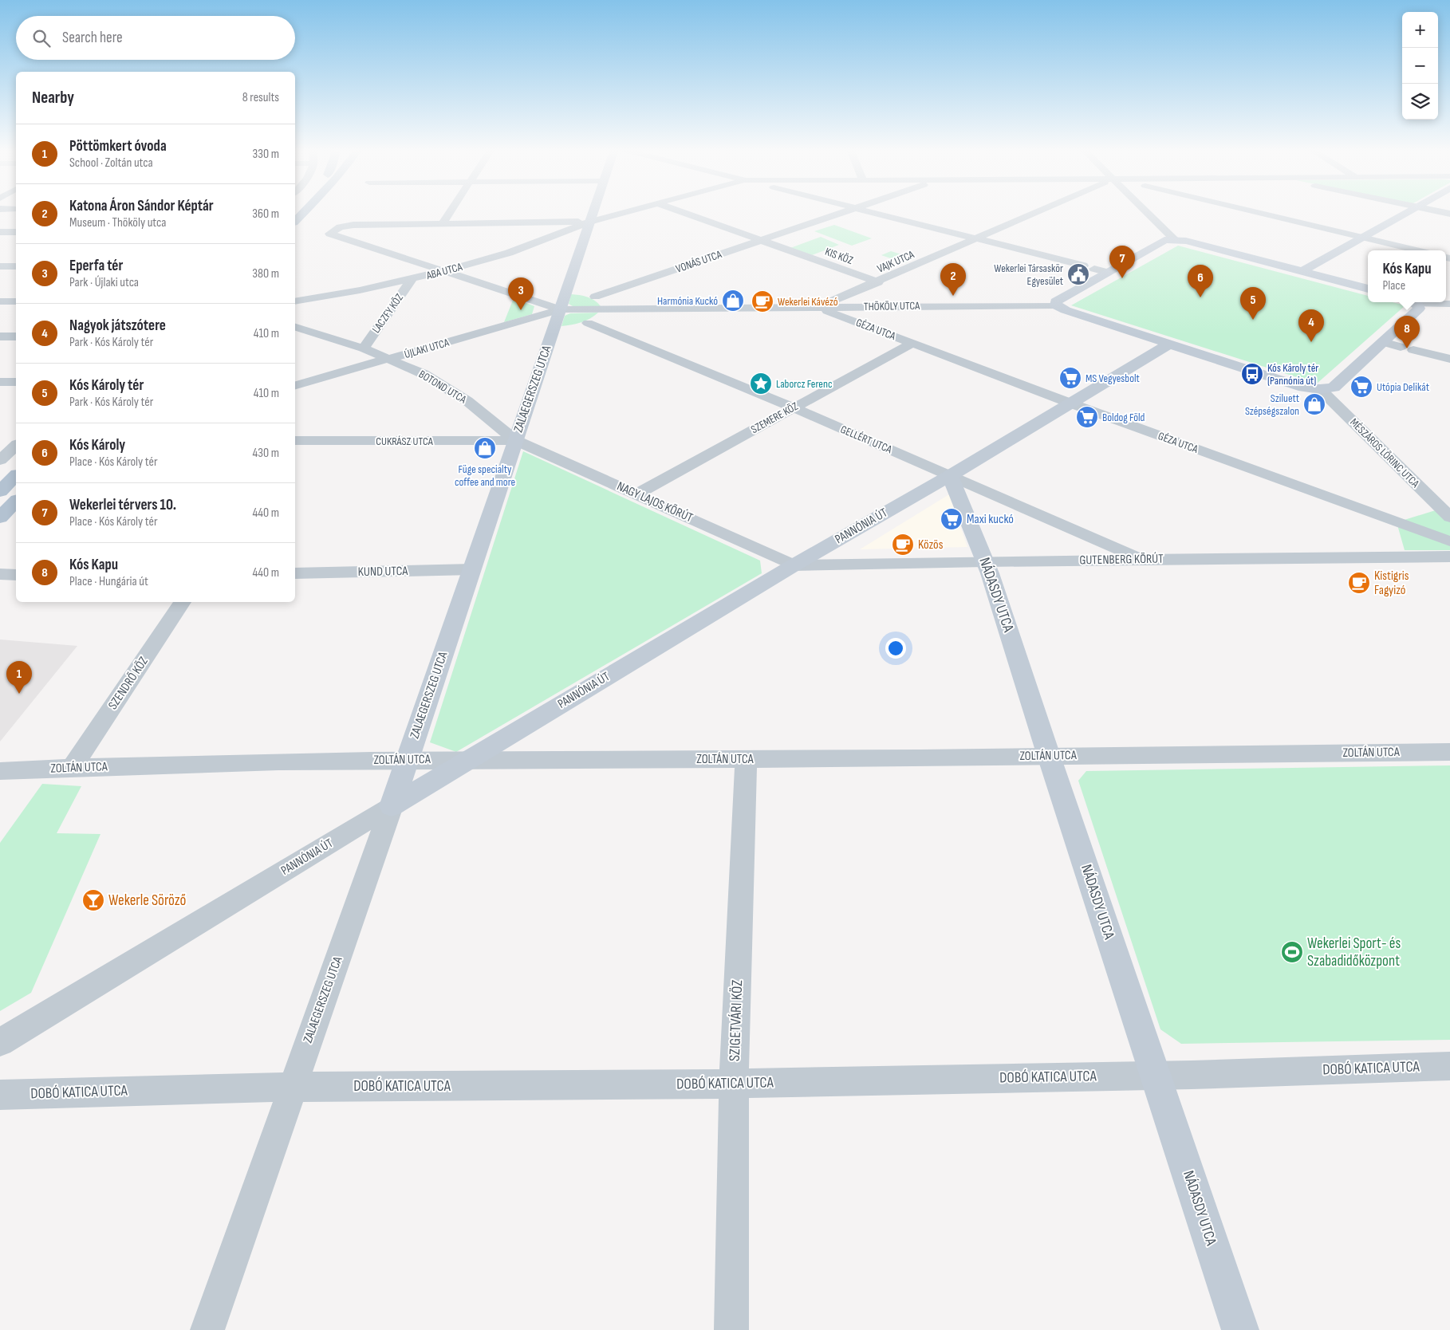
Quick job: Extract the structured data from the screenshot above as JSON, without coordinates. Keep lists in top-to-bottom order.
{
  "streets": {
    "street": [
      "KIS KÖZ",
      "VONÁS UTCA",
      "VAJK UTCA",
      "ABA UTCA",
      "THÖKÖLY UTCA",
      "LACZFY KÖZ",
      "GÉZA UTCA",
      "ÚJLAKI UTCA",
      "BOTOND UTCA",
      "ZALAEGERSZEG UTCA",
      "SZEMERE KÖZ",
      "GELLÉRT UTCA",
      "CUKRÁSZ UTCA",
      "MÉSZÁROS LŐRINC UTCA",
      "NAGY LAJOS KÖRÚT",
      "PANNÓNIA ÚT",
      "GUTENBERG KÖRÚT",
      "KUND UTCA",
      "NÁDASDY UTCA",
      "SZENDRŐ KÖZ",
      "ZOLTÁN UTCA",
      "SZIGETVÁRI KÖZ",
      "DOBÓ KATICA UTCA"
    ]
  },
  "crossings": [
    ["KIS KÖZ", "VONÁS UTCA"],
    ["KIS KÖZ", "VAJK UTCA"],
    ["VAJK UTCA", "THÖKÖLY UTCA"],
    ["VAJK UTCA", "GÉZA UTCA"],
    ["ABA UTCA", "LACZFY KÖZ"],
    ["ABA UTCA", "ZALAEGERSZEG UTCA"],
    ["THÖKÖLY UTCA", "GÉZA UTCA"],
    ["THÖKÖLY UTCA", "ÚJLAKI UTCA"],
    ["THÖKÖLY UTCA", "ZALAEGERSZEG UTCA"],
    ["LACZFY KÖZ", "BOTOND UTCA"],
    ["GÉZA UTCA", "SZEMERE KÖZ"],
    ["GÉZA UTCA", "PANNÓNIA ÚT"],
    ["ÚJLAKI UTCA", "BOTOND UTCA"],
    ["ÚJLAKI UTCA", "ZALAEGERSZEG UTCA"],
    ["BOTOND UTCA", "ZALAEGERSZEG UTCA"],
    ["BOTOND UTCA", "CUKRÁSZ UTCA"],
    ["BOTOND UTCA", "NAGY LAJOS KÖRÚT"],
    ["ZALAEGERSZEG UTCA", "CUKRÁSZ UTCA"],
    ["ZALAEGERSZEG UTCA", "NAGY LAJOS KÖRÚT"],
    ["ZALAEGERSZEG UTCA", "PANNÓNIA ÚT"],
    ["ZALAEGERSZEG UTCA", "KUND UTCA"],
    ["ZALAEGERSZEG UTCA", "ZOLTÁN UTCA"],
    ["ZALAEGERSZEG UTCA", "DOBÓ KATICA UTCA"],
    ["SZEMERE KÖZ", "GELLÉRT UTCA"],
    ["SZEMERE KÖZ", "NAGY LAJOS KÖRÚT"],
    ["GELLÉRT UTCA", "PANNÓNIA ÚT"],
    ["GELLÉRT UTCA", "GUTENBERG KÖRÚT"],
    ["GELLÉRT UTCA", "NÁDASDY UTCA"],
    ["CUKRÁSZ UTCA", "NAGY LAJOS KÖRÚT"],
    ["NAGY LAJOS KÖRÚT", "PANNÓNIA ÚT"],
    ["NAGY LAJOS KÖRÚT", "GUTENBERG KÖRÚT"],
    ["PANNÓNIA ÚT", "GUTENBERG KÖRÚT"],
    ["PANNÓNIA ÚT", "NÁDASDY UTCA"],
    ["PANNÓNIA ÚT", "ZOLTÁN UTCA"],
    ["GUTENBERG KÖRÚT", "NÁDASDY UTCA"],
    ["NÁDASDY UTCA", "ZOLTÁN UTCA"],
    ["NÁDASDY UTCA", "DOBÓ KATICA UTCA"],
    ["SZENDRŐ KÖZ", "ZOLTÁN UTCA"],
    ["ZOLTÁN UTCA", "SZIGETVÁRI KÖZ"],
    ["SZIGETVÁRI KÖZ", "DOBÓ KATICA UTCA"]
  ],
  "places": {
    "public building": ["Wekerlei Társaskör Egyesület"],
    "shop": ["Harmónia Kuckó", "Sziluett Szépségszalon", "Füge specialty coffee and more"],
    "cafe": ["Wekerlei Kávézó", "Közös", "Kistigris Fagyizó"],
    "bus stop": ["Kós Károly tér (Pannónia út)"],
    "supermarket": [
      "MS Vegyesbolt",
      "Utópia Delikát",
      "Boldog Föld",
      "Maxi kuckó"
    ],
    "place": ["Laborcz Ferenc"],
    "bar": ["Wekerle Söröző"],
    "sports": ["Wekerlei Sport- és Szabadidőközpont"]
  },
  "page": {
    "map_buttons": ["+", "−"],
    "search": "Search here",
    "heading": ["Nearby", "8 results"],
    "list": [
      {
        "mark": "1",
        "name": "Pöttömkert óvoda",
        "note": "School · Zoltán utca",
        "value": "330 m"
      },
      {
        "mark": "2",
        "name": "Katona Áron Sándor Képtár",
        "note": "Museum · Thököly utca",
        "value": "360 m"
      },
      {
        "mark": "3",
        "name": "Eperfa tér",
        "note": "Park · Újlaki utca",
        "value": "380 m"
      },
      {
        "mark": "4",
        "name": "Nagyok játszótere",
        "note": "Park · Kós Károly tér",
        "value": "410 m"
      },
      {
        "mark": "5",
        "name": "Kós Károly tér",
        "note": "Park · Kós Károly tér",
        "value": "410 m"
      },
      {
        "mark": "6",
        "name": "Kós Károly",
        "note": "Place · Kós Károly tér",
        "value": "430 m"
      },
      {
        "mark": "7",
        "name": "Wekerlei térvers 10.",
        "note": "Place · Kós Károly tér",
        "value": "440 m"
      },
      {
        "mark": "8",
        "name": "Kós Kapu",
        "note": "Place · Hungária út",
        "value": "440 m"
      }
    ],
    "pins": [
      "7",
      "2",
      "6",
      "3",
      "5",
      "4",
      "8",
      "1"
    ],
    "popup": ["Kós Kapu", "Place"]
  }
}
